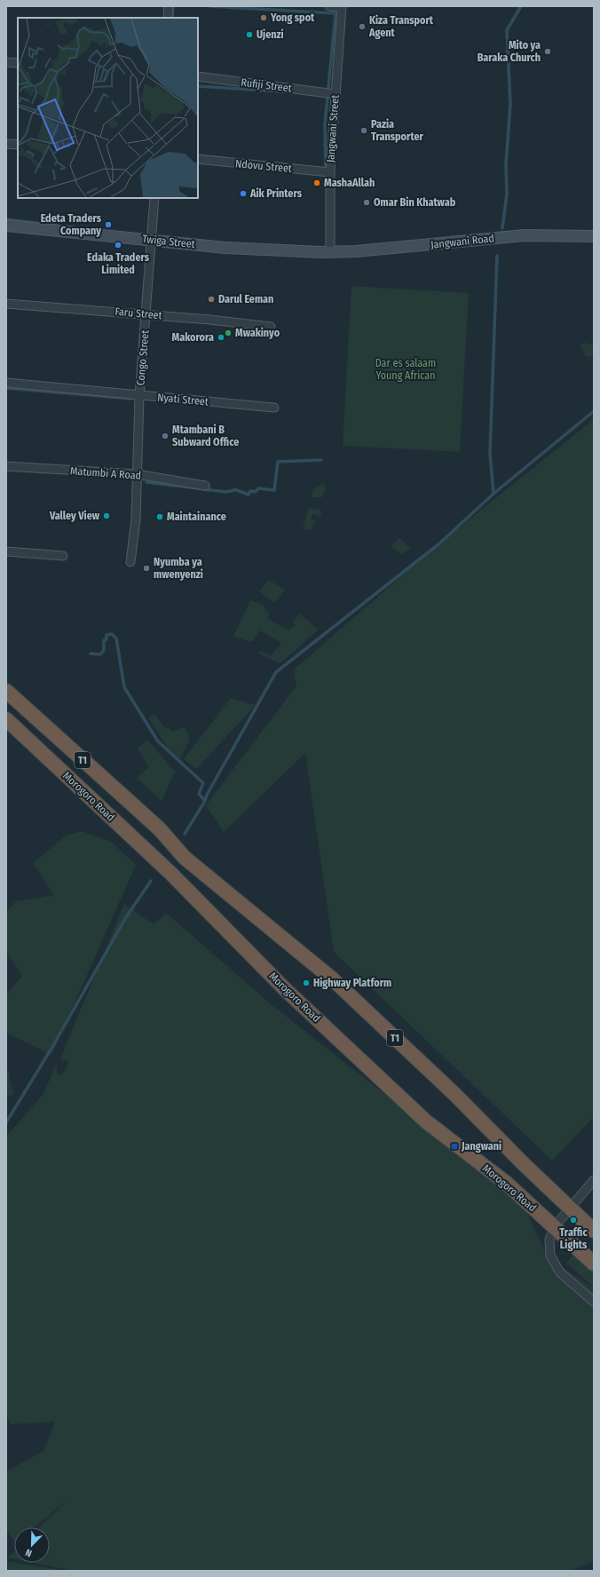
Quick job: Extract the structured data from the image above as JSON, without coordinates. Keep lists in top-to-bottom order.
{
  "streets": {
    "highway": ["T1", "Morogoro Road"],
    "street": [
      "Rufiji Street",
      "Jangwani Street",
      "Ndovu Street",
      "Twiga Street",
      "Jangwani Road",
      "Faru Street",
      "Congo Street",
      "Nyati Street",
      "Matumbi A Road"
    ]
  },
  "crossings": [
    ["Rufiji Street", "Jangwani Street"],
    ["Jangwani Street", "Ndovu Street"],
    ["Jangwani Street", "Twiga Street"],
    ["Jangwani Street", "Jangwani Road"],
    ["Twiga Street", "Jangwani Road"],
    ["Twiga Street", "Congo Street"],
    ["Faru Street", "Congo Street"],
    ["Congo Street", "Nyati Street"],
    ["Congo Street", "Matumbi A Road"]
  ],
  "parks": ["Dar es salaam Young African"],
  "places": {
    "other": [
      "Yong spot",
      "Kiza Transport Agent",
      "Ujenzi",
      "Mito ya Baraka Church",
      "Pazia Transporter",
      "MashaAllah",
      "Aik Printers",
      "Omar Bin Khatwab",
      "Edeta Traders Company",
      "Edaka Traders Limited",
      "Darul Eeman",
      "Mwakinyo",
      "Makorora",
      "Mtambani B Subward Office",
      "Valley View",
      "Maintainance",
      "Nyumba ya mwenyenzi",
      "Highway Platform",
      "Traffic Lights"
    ],
    "transit": ["Jangwani"]
  },
  "north": "bottom left"
}
